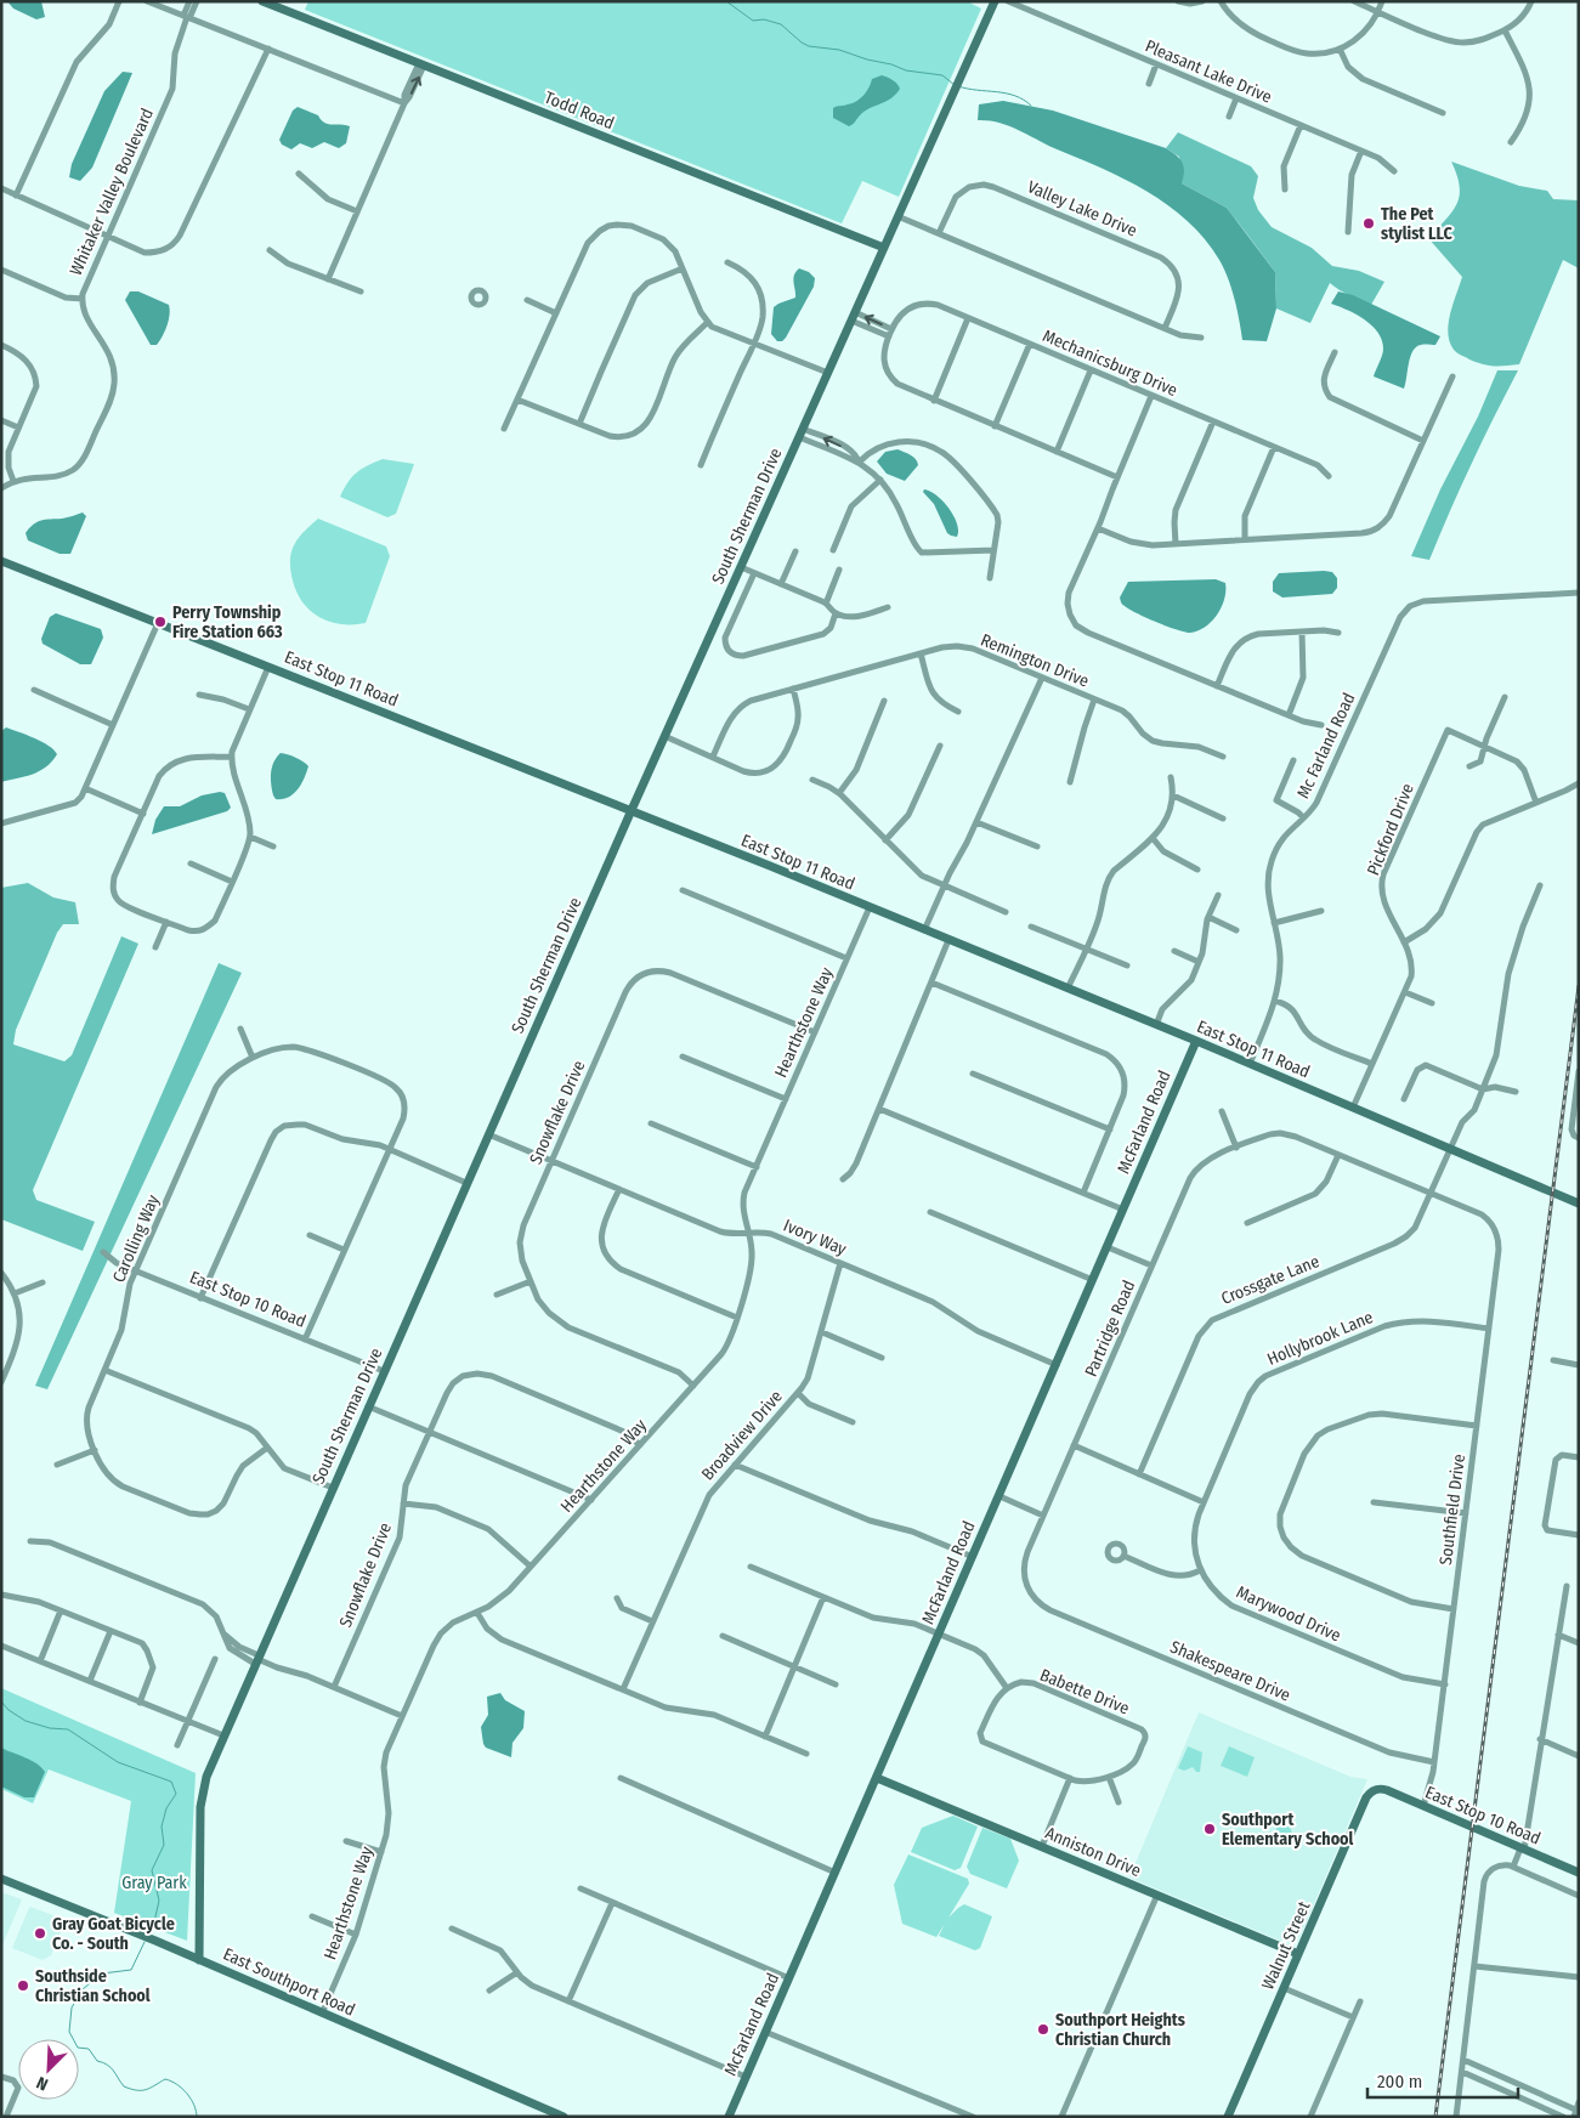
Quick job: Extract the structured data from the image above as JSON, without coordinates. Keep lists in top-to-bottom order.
{
  "streets": {
    "street": [
      "Pleasant Lake Drive",
      "Todd Road",
      "Whitaker Valley Boulevard",
      "Valley Lake Drive",
      "Mechanicsburg Drive",
      "South Sherman Drive",
      "Remington Drive",
      "East Stop 11 Road",
      "Mc Farland Road",
      "Pickford Drive",
      "Hearthstone Way",
      "Snowflake Drive",
      "McFarland Road",
      "Ivory Way",
      "Carolling Way",
      "Crossgate Lane",
      "East Stop 10 Road",
      "Partridge Road",
      "Hollybrook Lane",
      "Broadview Drive",
      "Southfield Drive",
      "Marywood Drive",
      "Shakespeare Drive",
      "Babette Drive",
      "Anniston Drive",
      "Walnut Street",
      "East Southport Road"
    ]
  },
  "crossings": [
    ["Todd Road", "South Sherman Drive"],
    ["South Sherman Drive", "East Stop 11 Road"],
    ["South Sherman Drive", "Ivory Way"],
    ["South Sherman Drive", "East Stop 10 Road"],
    ["South Sherman Drive", "East Southport Road"],
    ["East Stop 11 Road", "Mc Farland Road"],
    ["East Stop 11 Road", "Pickford Drive"],
    ["East Stop 11 Road", "Hearthstone Way"],
    ["East Stop 11 Road", "McFarland Road"],
    ["East Stop 11 Road", "Crossgate Lane"],
    ["Hearthstone Way", "Snowflake Drive"],
    ["Hearthstone Way", "Ivory Way"],
    ["Hearthstone Way", "East Southport Road"],
    ["Snowflake Drive", "Ivory Way"],
    ["McFarland Road", "Ivory Way"],
    ["McFarland Road", "Anniston Drive"],
    ["Ivory Way", "Broadview Drive"],
    ["Carolling Way", "East Stop 10 Road"],
    ["Crossgate Lane", "Southfield Drive"],
    ["East Stop 10 Road", "Southfield Drive"],
    ["East Stop 10 Road", "Walnut Street"],
    ["Partridge Road", "Shakespeare Drive"],
    ["Hollybrook Lane", "Southfield Drive"],
    ["Hollybrook Lane", "Marywood Drive"],
    ["Southfield Drive", "Marywood Drive"],
    ["Southfield Drive", "Shakespeare Drive"],
    ["Anniston Drive", "Walnut Street"]
  ],
  "parks": ["Gray Park"],
  "places": [
    "The Pet stylist LLC",
    "Perry Township Fire Station 663",
    "Southport Elementary School",
    "Gray Goat Bicycle Co. - South",
    "Southside Christian School",
    "Southport Heights Christian Church"
  ],
  "scale_bar": "200 m",
  "north": "bottom left"
}
